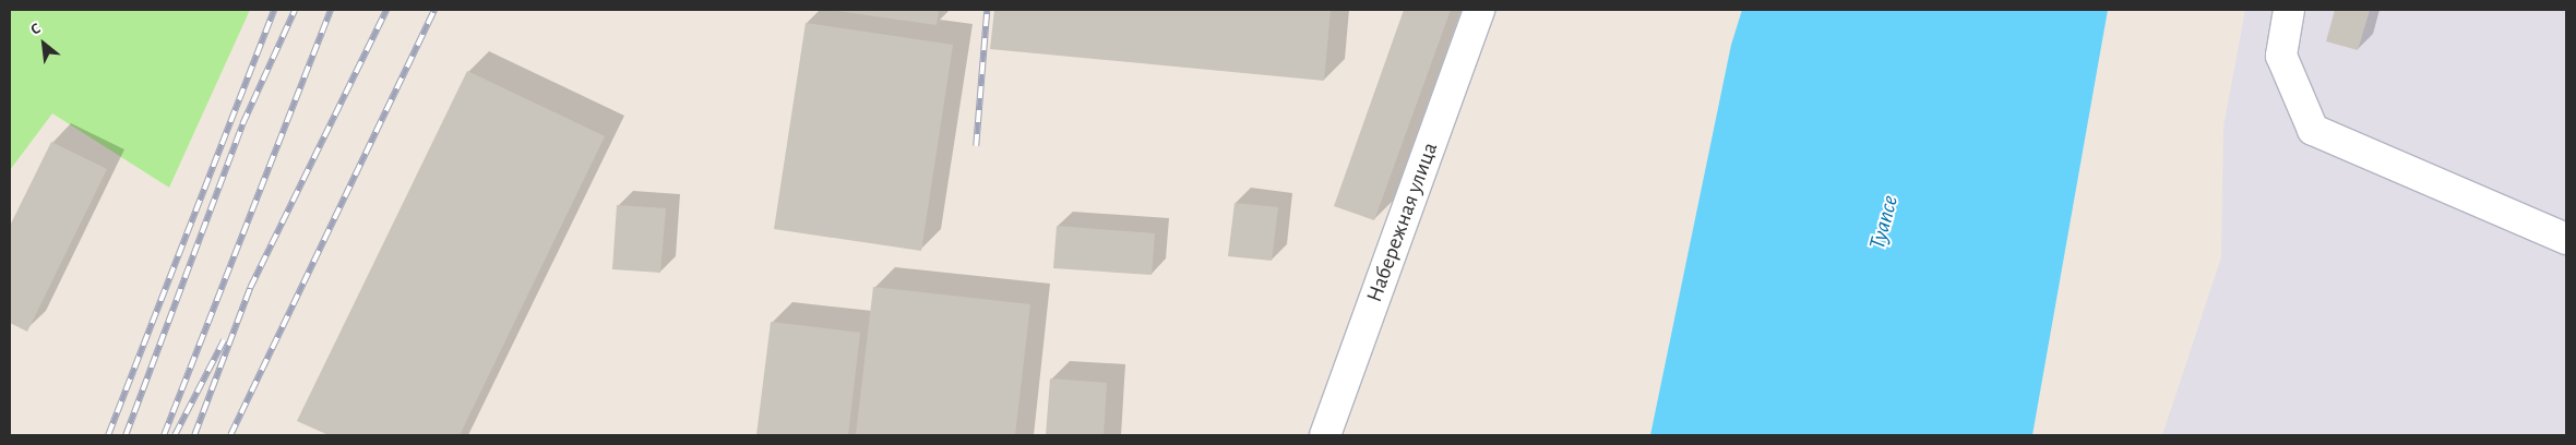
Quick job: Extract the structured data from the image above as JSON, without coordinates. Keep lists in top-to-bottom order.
{
  "streets": {
    "street": ["Набережная улица"]
  },
  "water": ["Туапсе"],
  "north": "top left"
}
